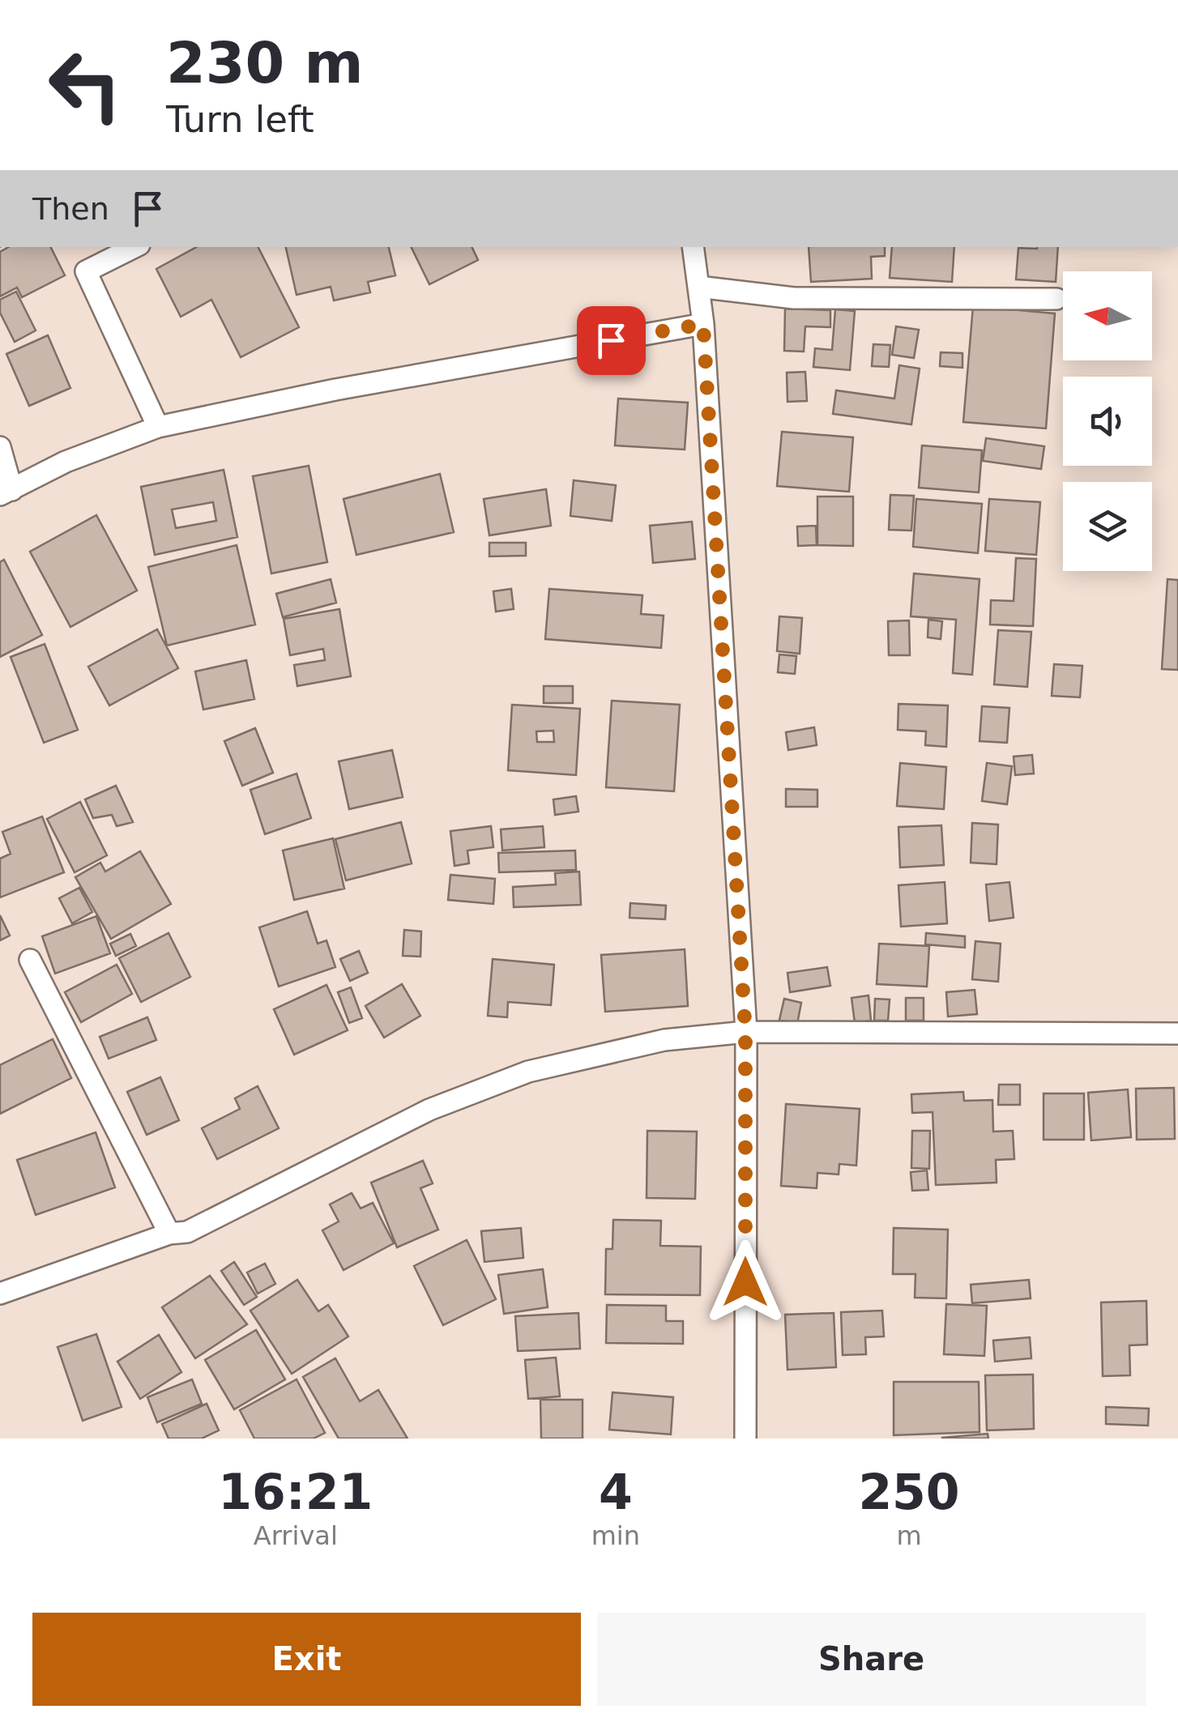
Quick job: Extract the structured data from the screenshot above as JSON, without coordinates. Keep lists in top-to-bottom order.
{
  "north": "left",
  "page": {
    "turn": ["230 m", "Turn left"],
    "then": "Then",
    "eta": [
      "16:21",
      "Arrival",
      "4",
      "min",
      "250",
      "m"
    ],
    "buttons": ["Exit", "Share"]
  }
}
